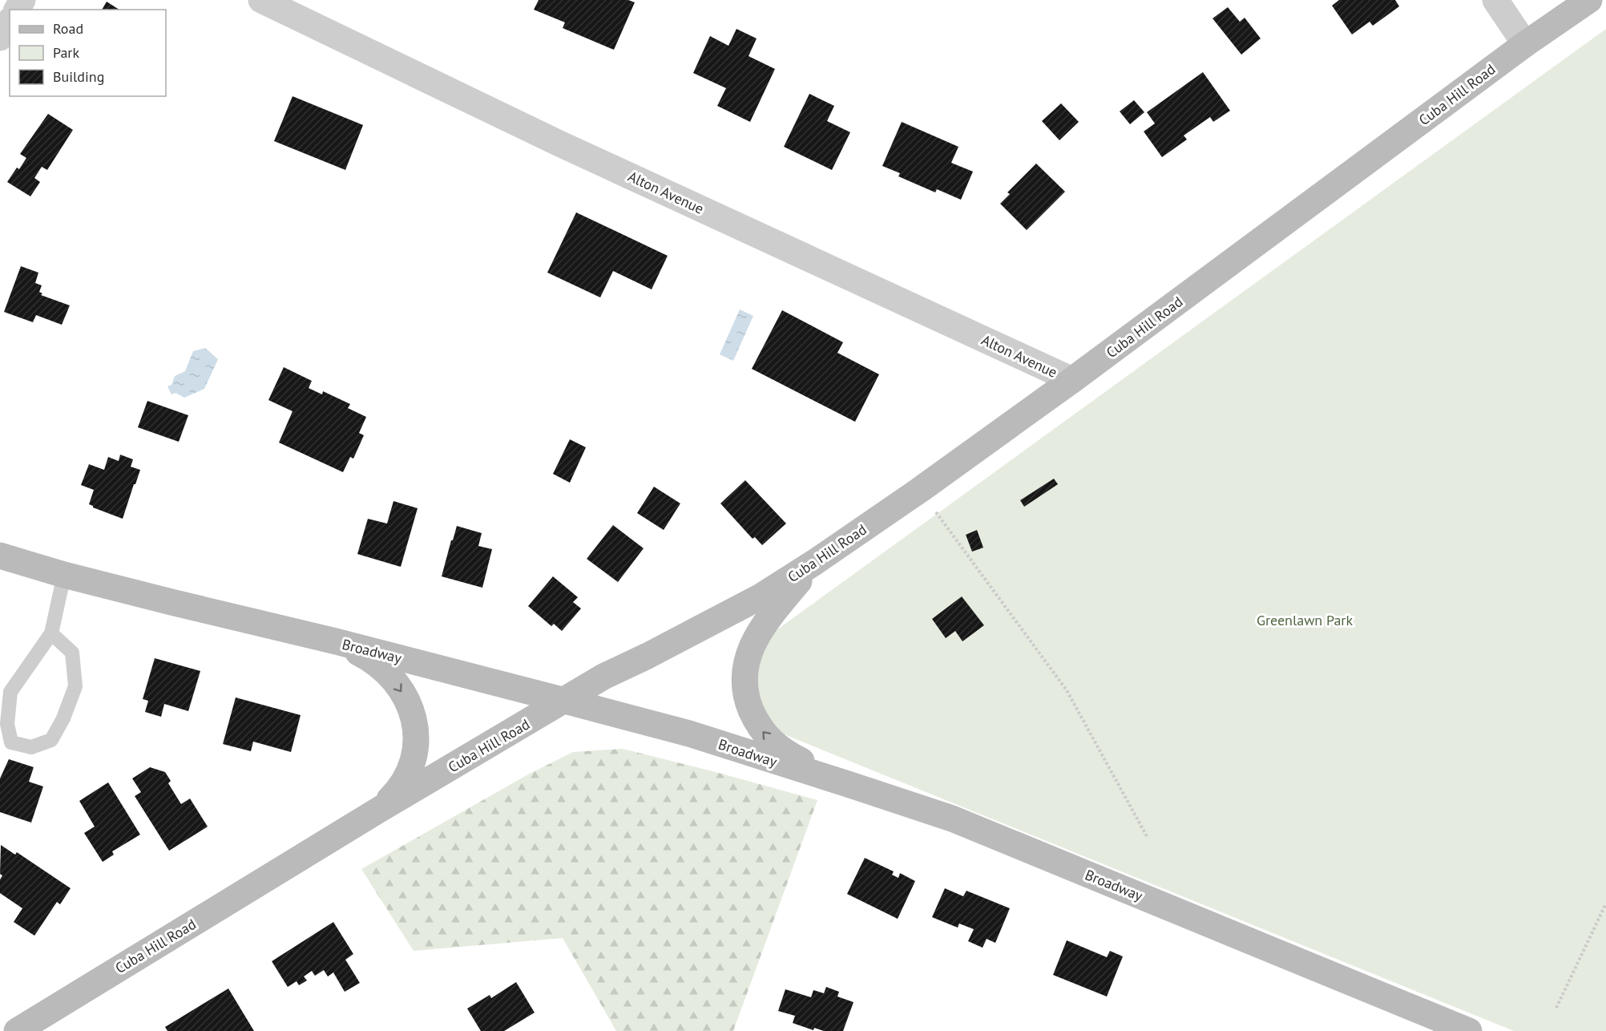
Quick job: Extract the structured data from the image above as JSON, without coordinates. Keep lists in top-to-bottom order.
{
  "streets": {
    "main road": ["Cuba Hill Road", "Broadway"],
    "street": ["Alton Avenue"]
  },
  "crossings": [
    ["Cuba Hill Road", "Alton Avenue"],
    ["Cuba Hill Road", "Broadway"]
  ],
  "parks": ["Greenlawn Park"],
  "legend": ["Road", "Park", "Building"]
}
